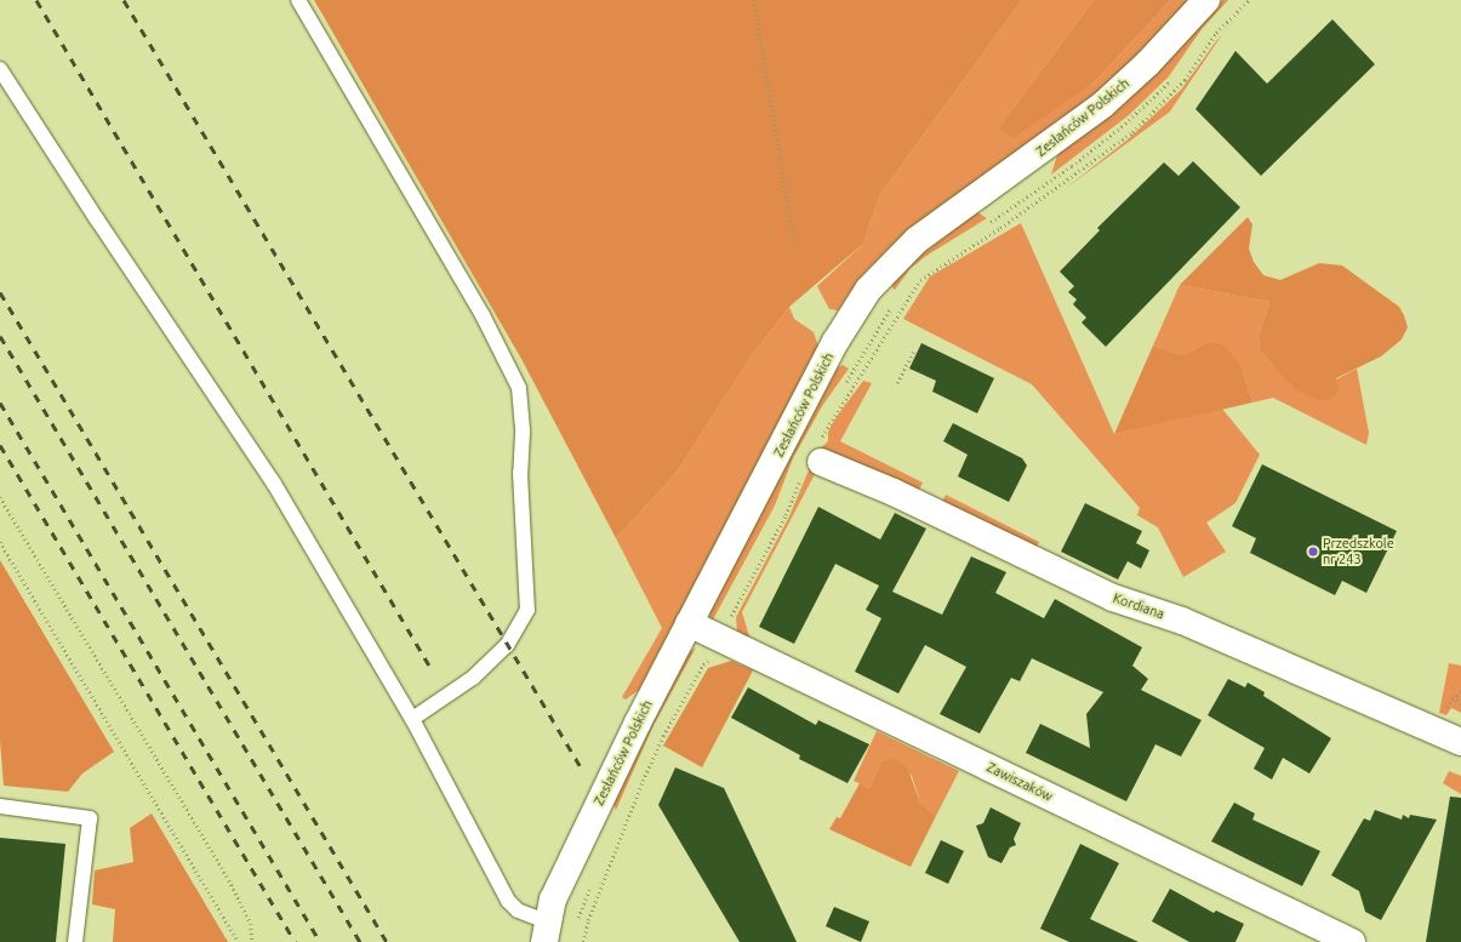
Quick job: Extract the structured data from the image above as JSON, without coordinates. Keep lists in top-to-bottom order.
{
  "streets": {
    "street": ["Zesłańców Polskich", "Kordiana", "Zawiszaków"]
  },
  "crossings": [
    ["Zesłańców Polskich", "Zawiszaków"]
  ],
  "places": ["Przedszkole nr 243"]
}
